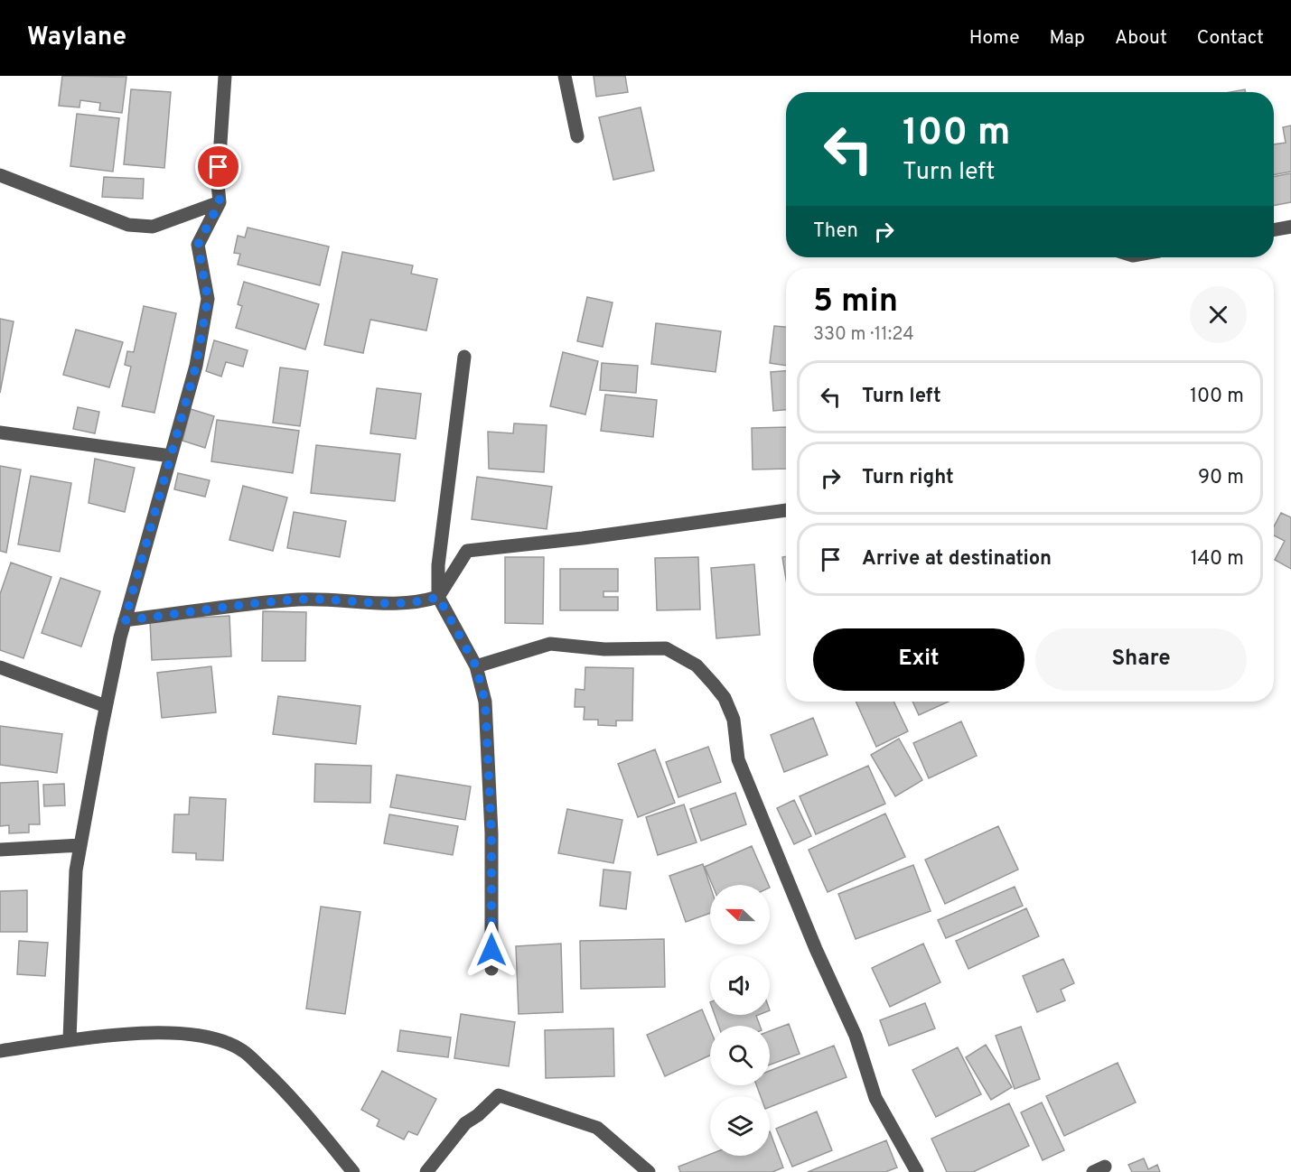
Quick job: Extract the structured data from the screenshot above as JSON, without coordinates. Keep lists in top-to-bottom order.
{
  "north": "left",
  "page": {
    "header": "Waylane",
    "nav": [
      "Home",
      "Map",
      "About",
      "Contact"
    ],
    "turn": ["100 m", "Turn left"],
    "then": "Then",
    "heading": ["5 min", "330 m · 11:24"],
    "list": [
      {
        "name": "Turn left",
        "value": "100 m"
      },
      {
        "name": "Turn right",
        "value": "90 m"
      },
      {
        "name": "Arrive at destination",
        "value": "140 m"
      }
    ],
    "buttons": ["Exit", "Share"]
  }
}
